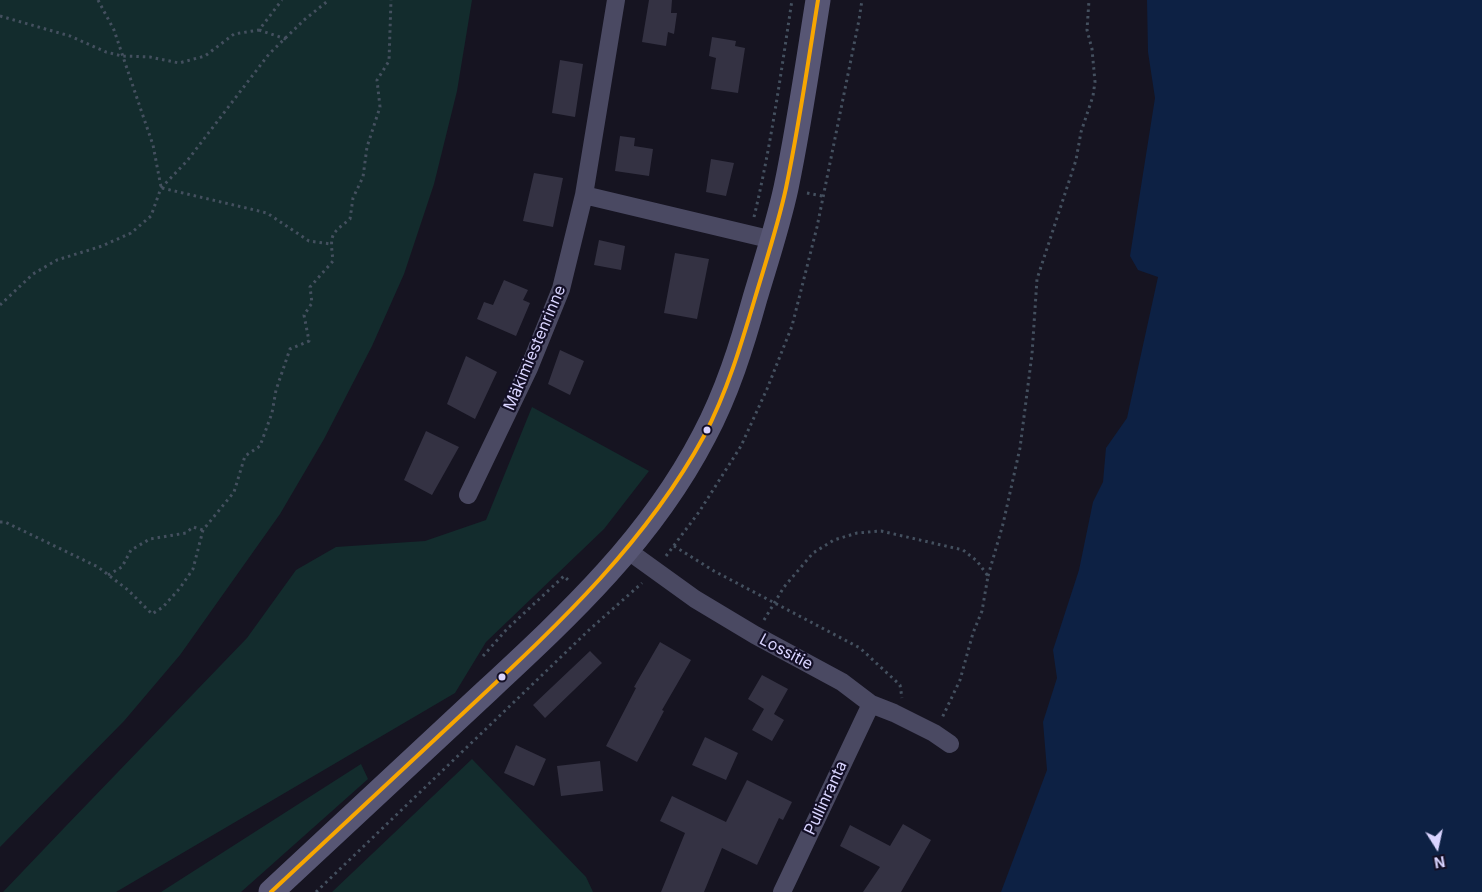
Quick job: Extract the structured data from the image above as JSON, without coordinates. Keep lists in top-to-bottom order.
{
  "streets": {
    "street": ["Mäkimiestenrinne", "Lossitie", "Pullinranta"]
  },
  "crossings": [
    ["Lossitie", "Pullinranta"]
  ],
  "north": "bottom"
}
